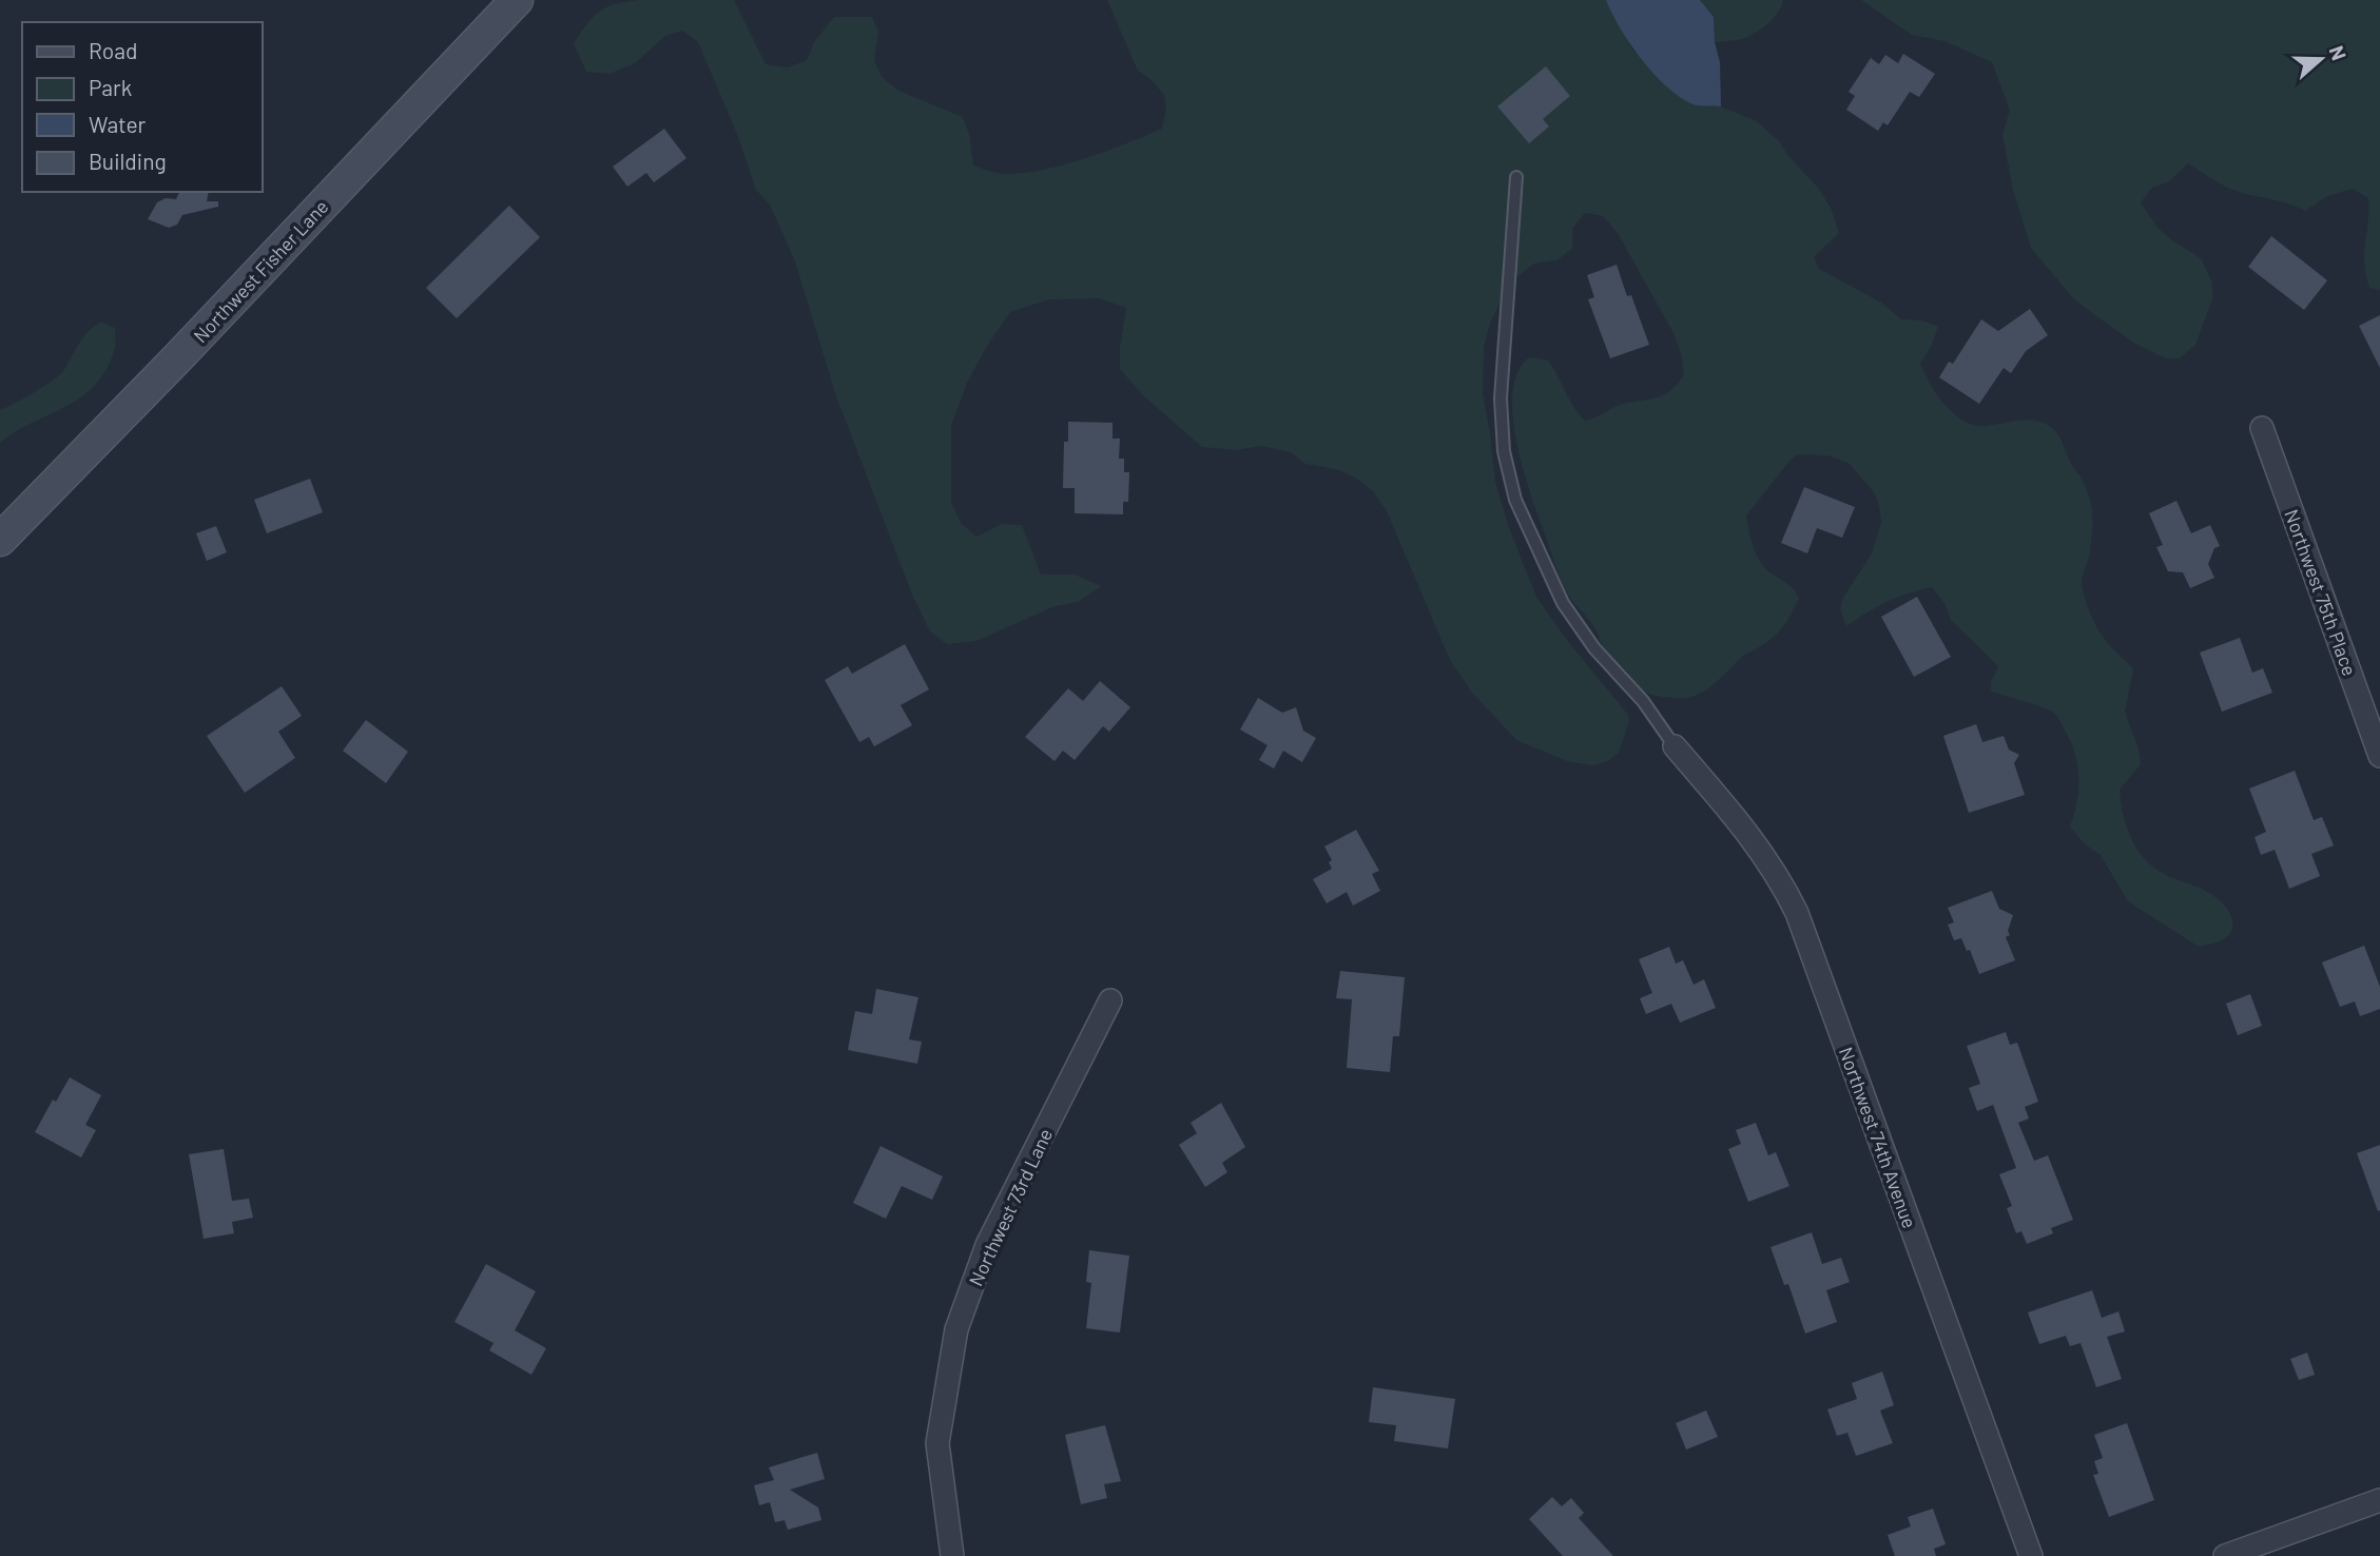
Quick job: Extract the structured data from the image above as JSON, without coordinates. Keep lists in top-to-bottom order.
{
  "streets": {
    "street": [
      "Northwest Fisher Lane",
      "Northwest 75th Place",
      "Northwest 74th Avenue",
      "Northwest 73rd Lane"
    ]
  },
  "legend": [
    "Road",
    "Park",
    "Water",
    "Building"
  ],
  "north": "right"
}
